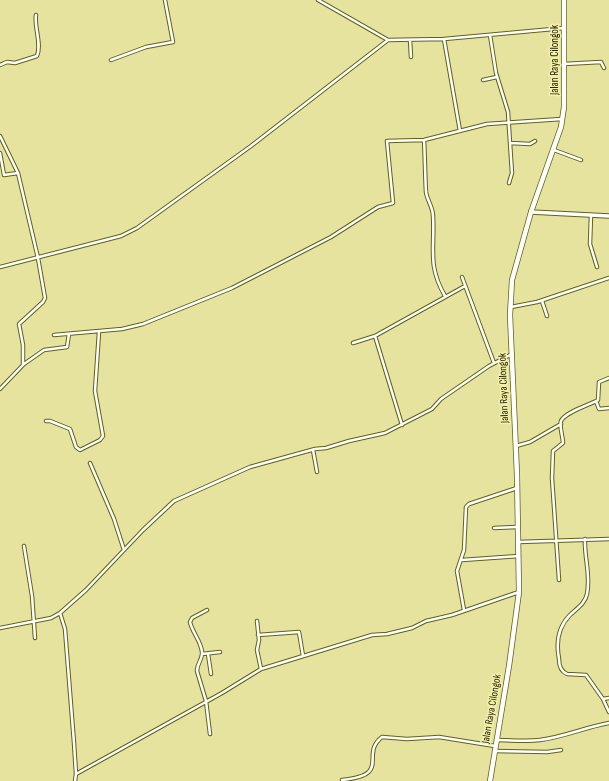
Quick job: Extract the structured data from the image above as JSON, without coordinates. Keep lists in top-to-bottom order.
{
  "streets": {
    "highway": ["Jalan Raya Cilongok"]
  }
}
